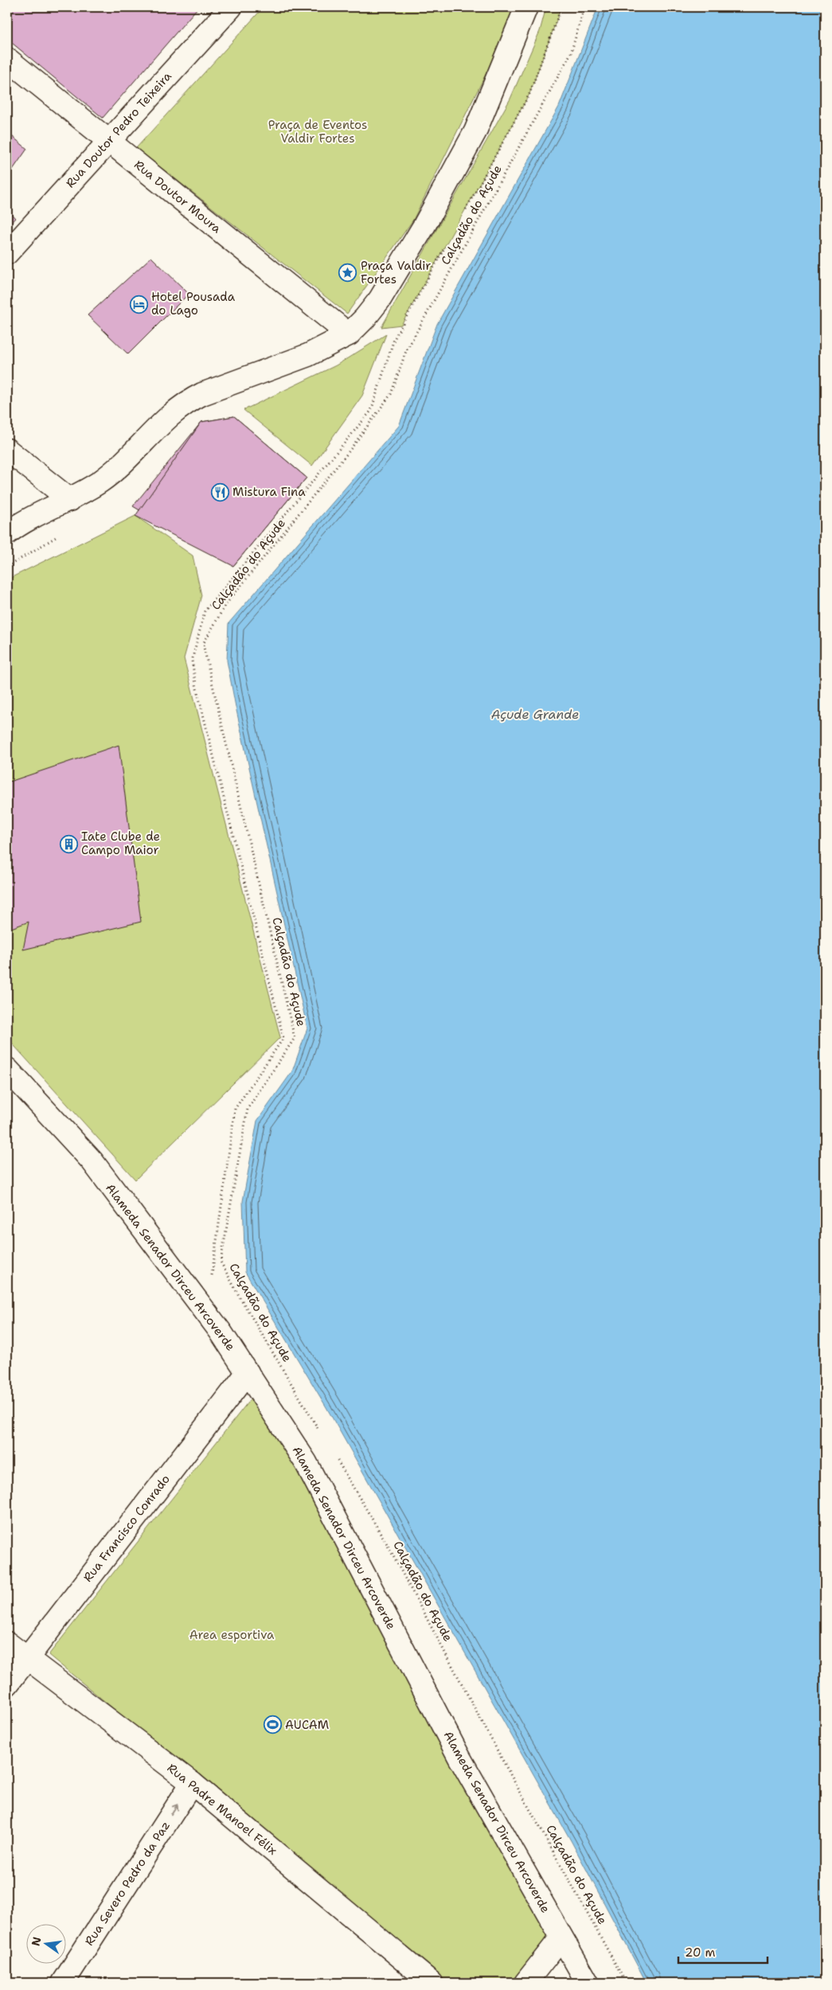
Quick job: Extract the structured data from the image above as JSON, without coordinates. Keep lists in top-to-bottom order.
{
  "streets": {
    "street": [
      "Rua Doutor Pedro Teixeira",
      "Rua Doutor Moura",
      "Alameda Senador Dirceu Arcoverde",
      "Rua Francisco Conrado",
      "Rua Padre Manoel Félix",
      "Rua Severo Pedro da Paz"
    ],
    "path": ["Calçadão do Açude"]
  },
  "crossings": [
    ["Rua Doutor Pedro Teixeira", "Rua Doutor Moura"],
    ["Alameda Senador Dirceu Arcoverde", "Rua Francisco Conrado"],
    ["Rua Francisco Conrado", "Rua Padre Manoel Félix"],
    ["Rua Padre Manoel Félix", "Rua Severo Pedro da Paz"]
  ],
  "one_way": ["Rua Severo Pedro da Paz"],
  "water": ["Açude Grande"],
  "parks": ["Praça de Eventos Valdir Fortes", "Area esportiva"],
  "places": {
    "place": ["Praça Valdir Fortes"],
    "hotel": ["Hotel Pousada do Lago"],
    "restaurant": ["Mistura Fina"],
    "building": ["Iate Clube de Campo Maior"],
    "sports": ["AUCAM"]
  },
  "scale_bar": "20 m",
  "north": "left"
}
